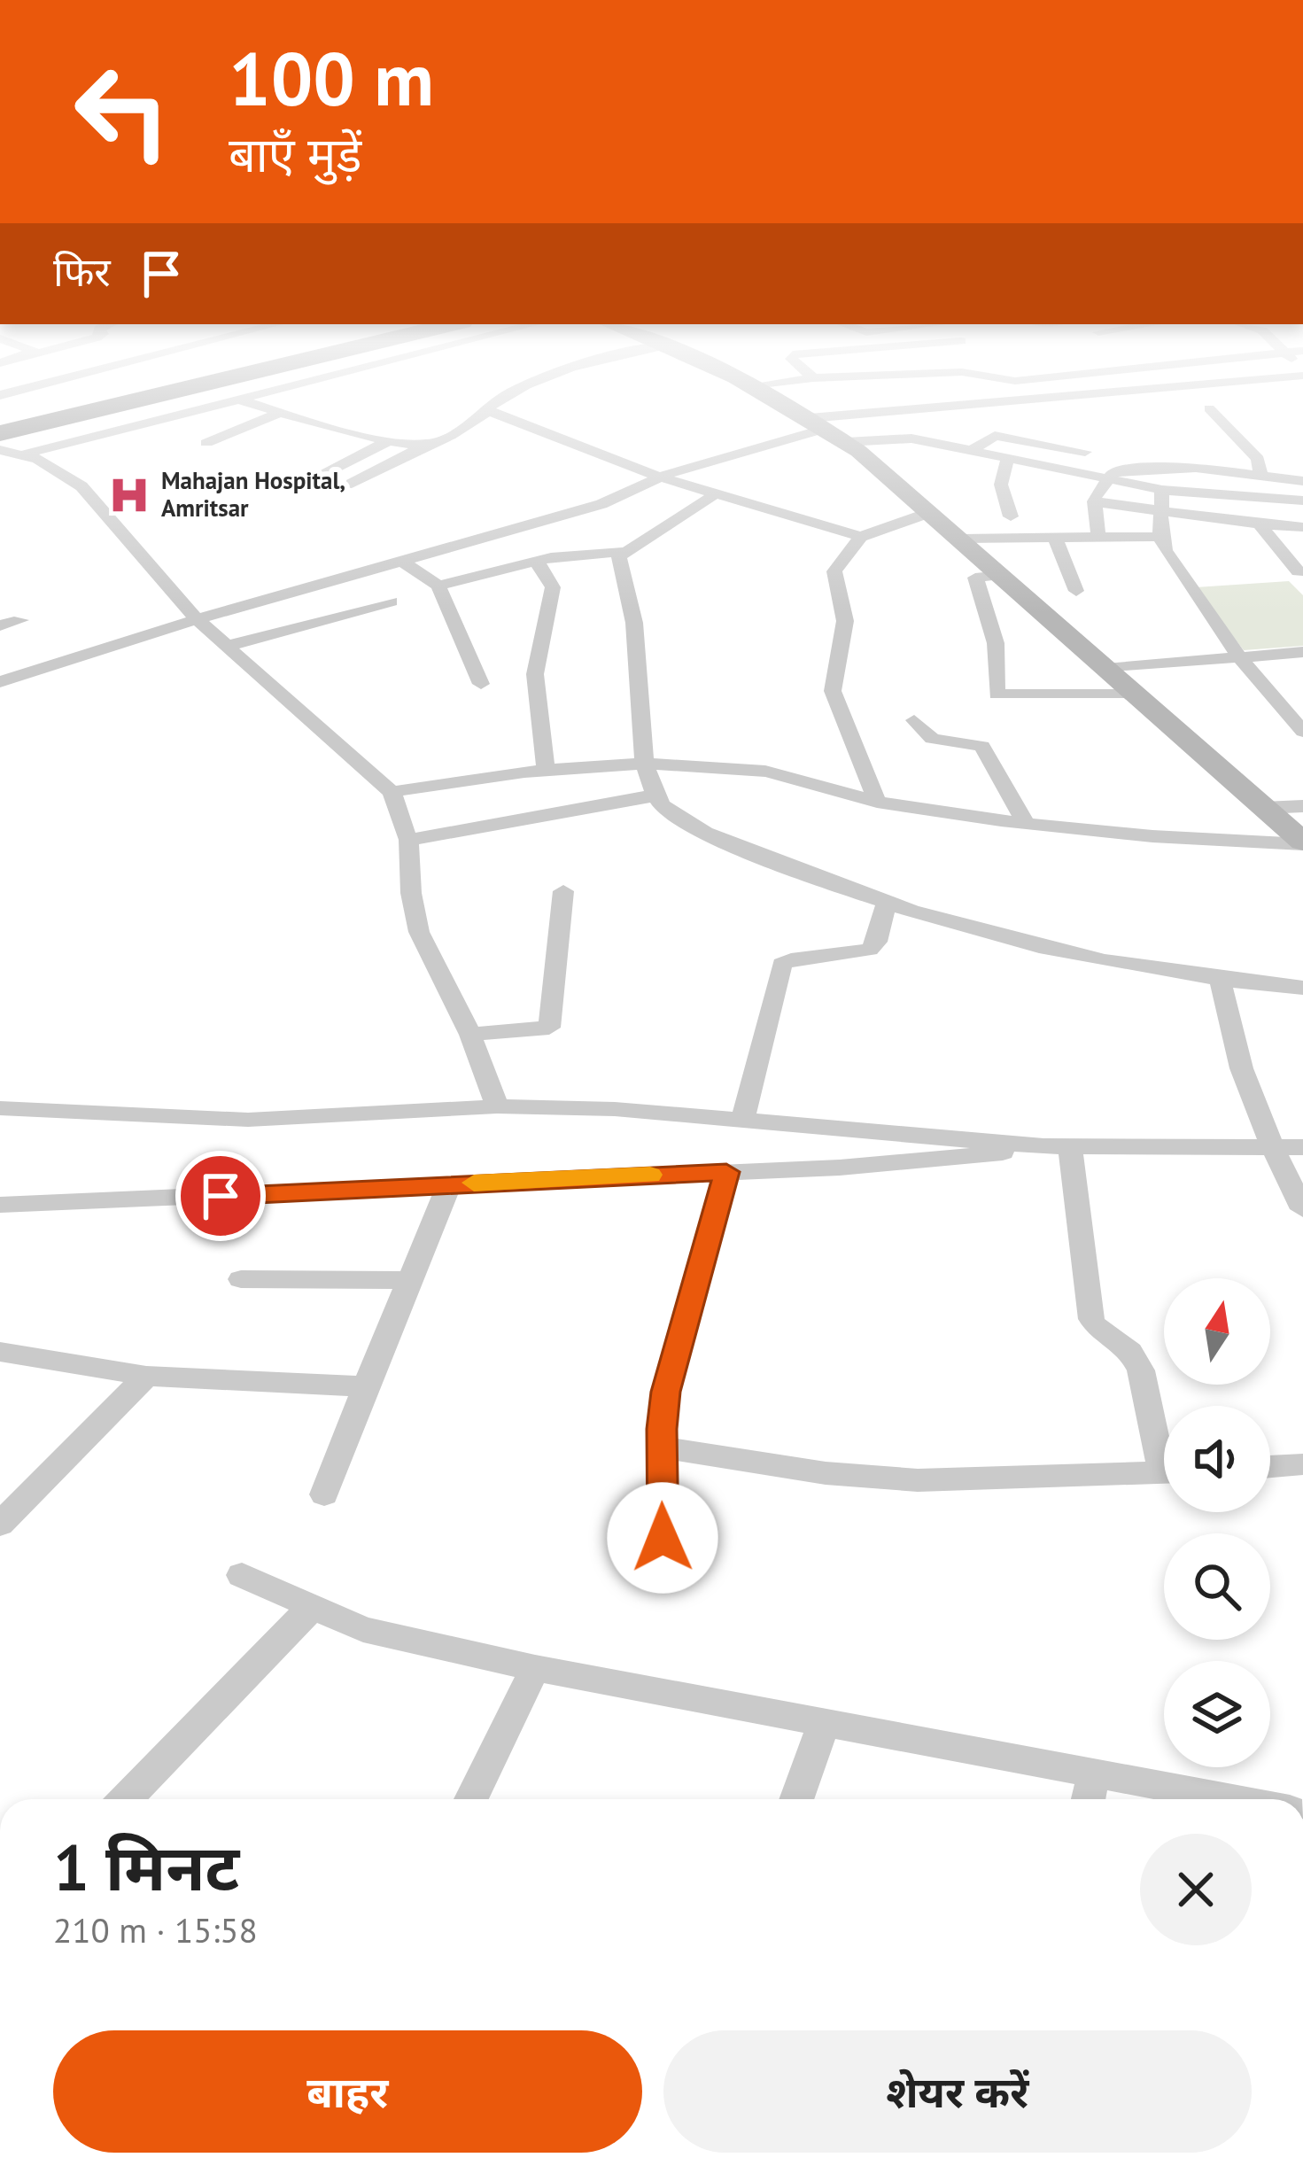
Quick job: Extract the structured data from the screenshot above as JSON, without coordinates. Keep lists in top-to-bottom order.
{
  "places": {
    "hospital": ["Mahajan Hospital, Amritsar"]
  },
  "north": "top",
  "page": {
    "turn": ["100 m", "बाएँ मुड़ें"],
    "then": "फिर",
    "heading": ["1 मिनट", "210 m · 15:58"],
    "buttons": ["बाहर", "शेयर करें"]
  }
}
